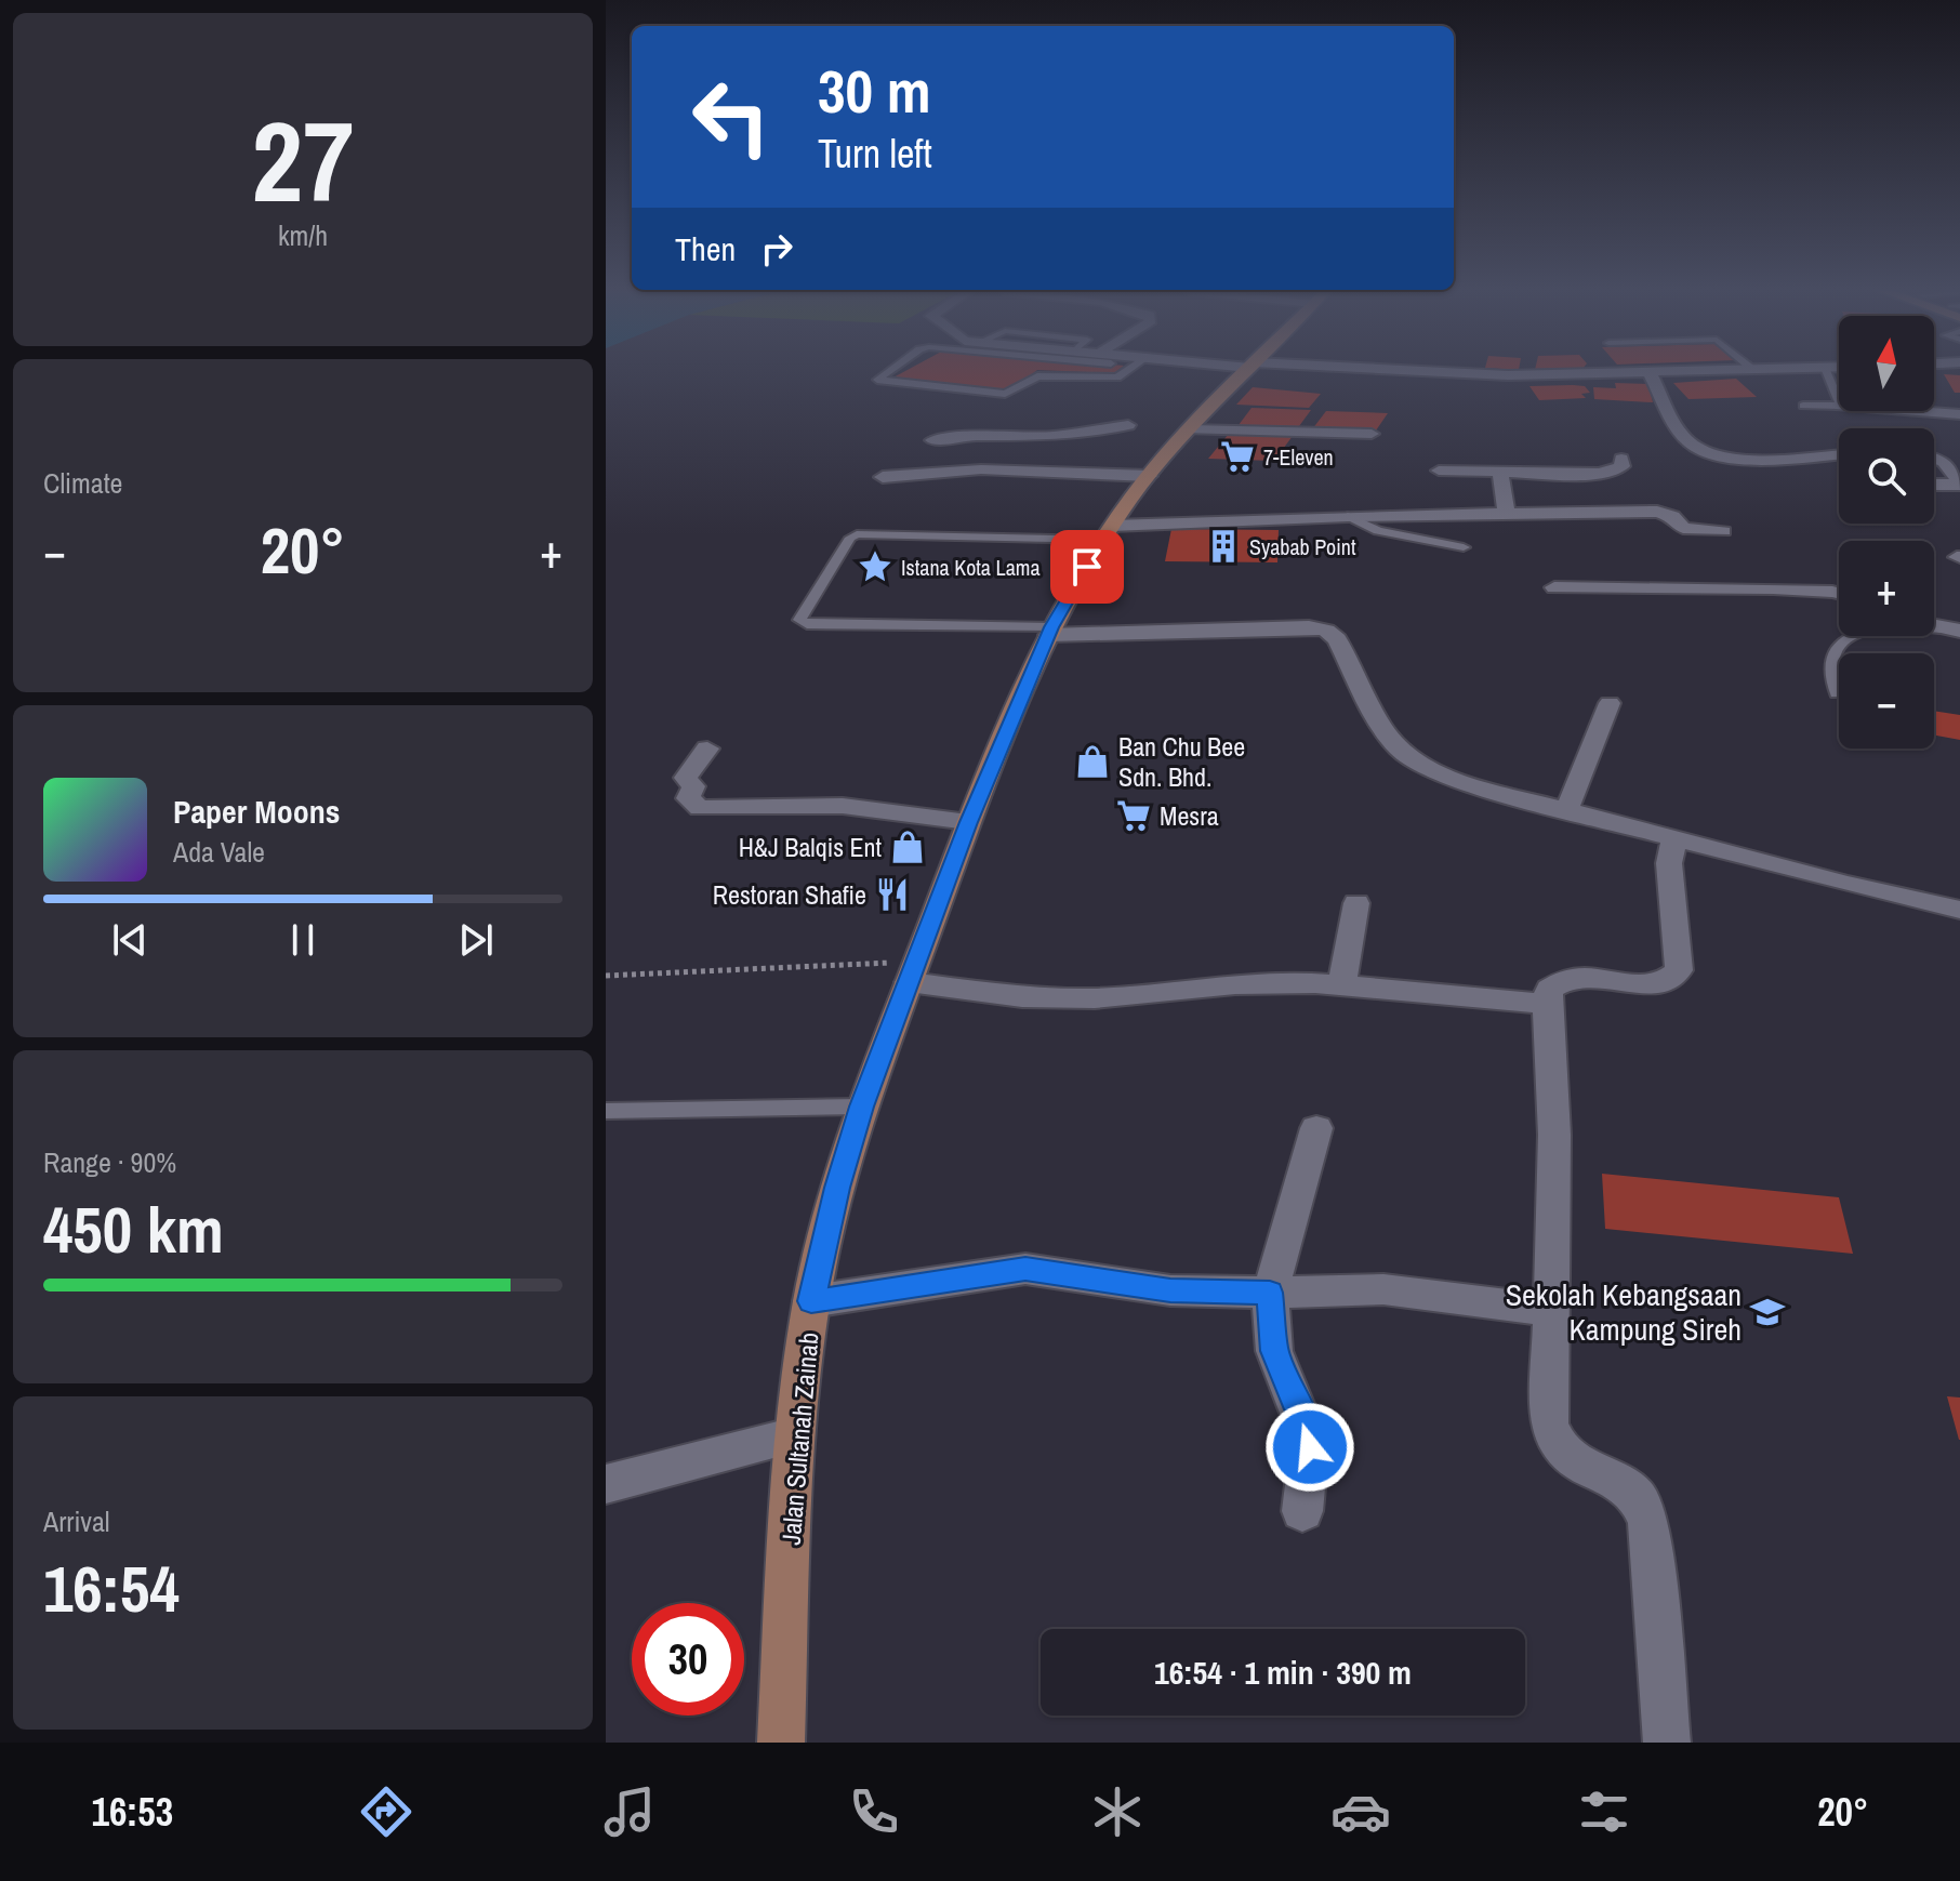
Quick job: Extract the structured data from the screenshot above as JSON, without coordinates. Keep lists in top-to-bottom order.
{
  "streets": {
    "main road": ["Jalan Sultanah Zainab"]
  },
  "places": {
    "supermarket": ["7-Eleven", "Mesra"],
    "building": ["Syabab Point"],
    "place": ["Istana Kota Lama"],
    "shop": ["Ban Chu Bee Sdn. Bhd.", "H&J Balqis Ent"],
    "restaurant": ["Restoran Shafie"],
    "school or university": ["Sekolah Kebangsaan Kampung Sireh"]
  },
  "north": "top",
  "page": {
    "tile": [
      ["27", "km/h"],
      "Climate",
      ["Range · 90%", "450 km"],
      ["Arrival", "16:54"]
    ],
    "turn": ["30 m", "Turn left"],
    "then": "Then",
    "map_buttons": ["+", "−"],
    "heat": ["−", "20°", "+"],
    "song": ["Paper Moons", "Ada Vale"],
    "limit": "30",
    "trip": "16:54 · 1 min · 390 m",
    "tabs": ["16:53", "20°"]
  }
}
